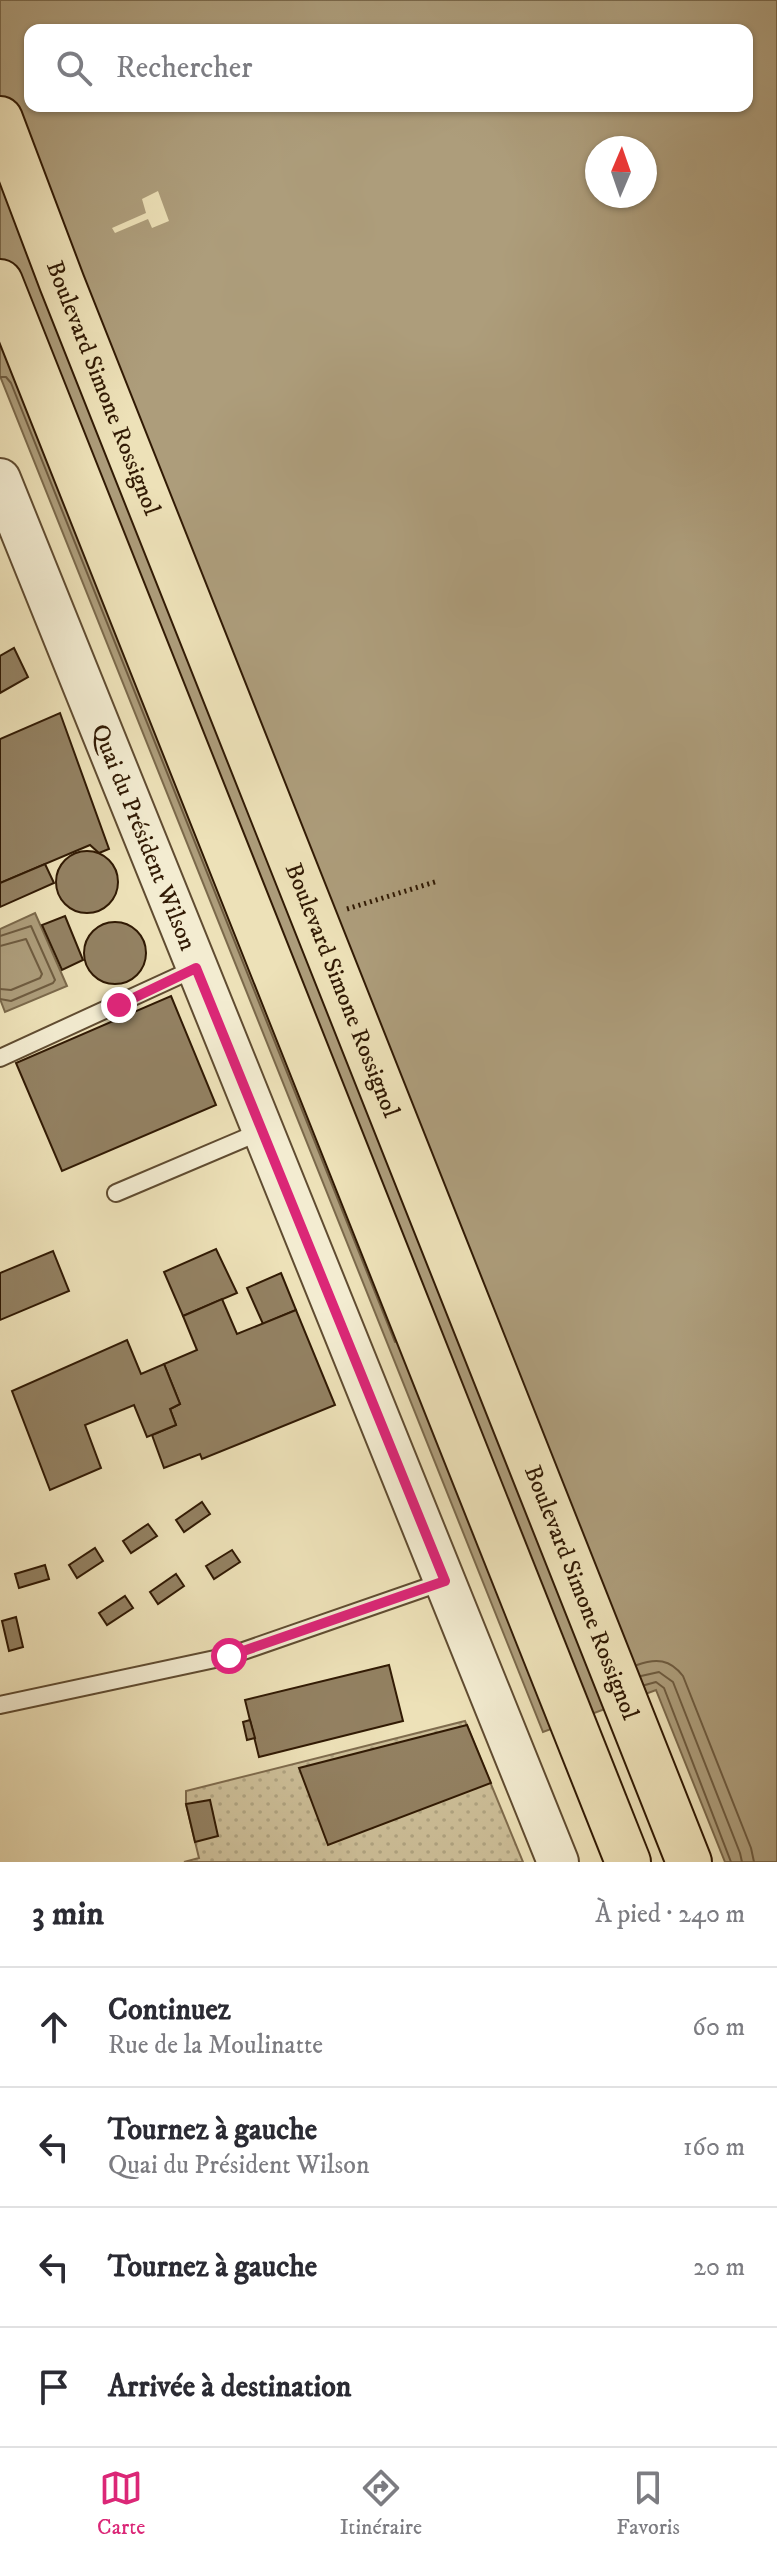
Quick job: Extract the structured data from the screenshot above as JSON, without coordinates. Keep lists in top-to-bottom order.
{
  "streets": {
    "main road": ["Boulevard Simone Rossignol"],
    "street": ["Quai du Président Wilson"]
  },
  "north": "top",
  "page": {
    "search": "Rechercher",
    "heading": ["3 min", "À pied · 240 m"],
    "list": [
      ["Continuez", "Rue de la Moulinatte", "60 m"],
      ["Tournez à gauche", "Quai du Président Wilson", "160 m"],
      ["Tournez à gauche", "20 m"],
      "Arrivée à destination"
    ],
    "nav": ["Carte", "Itinéraire", "Favoris"]
  }
}
